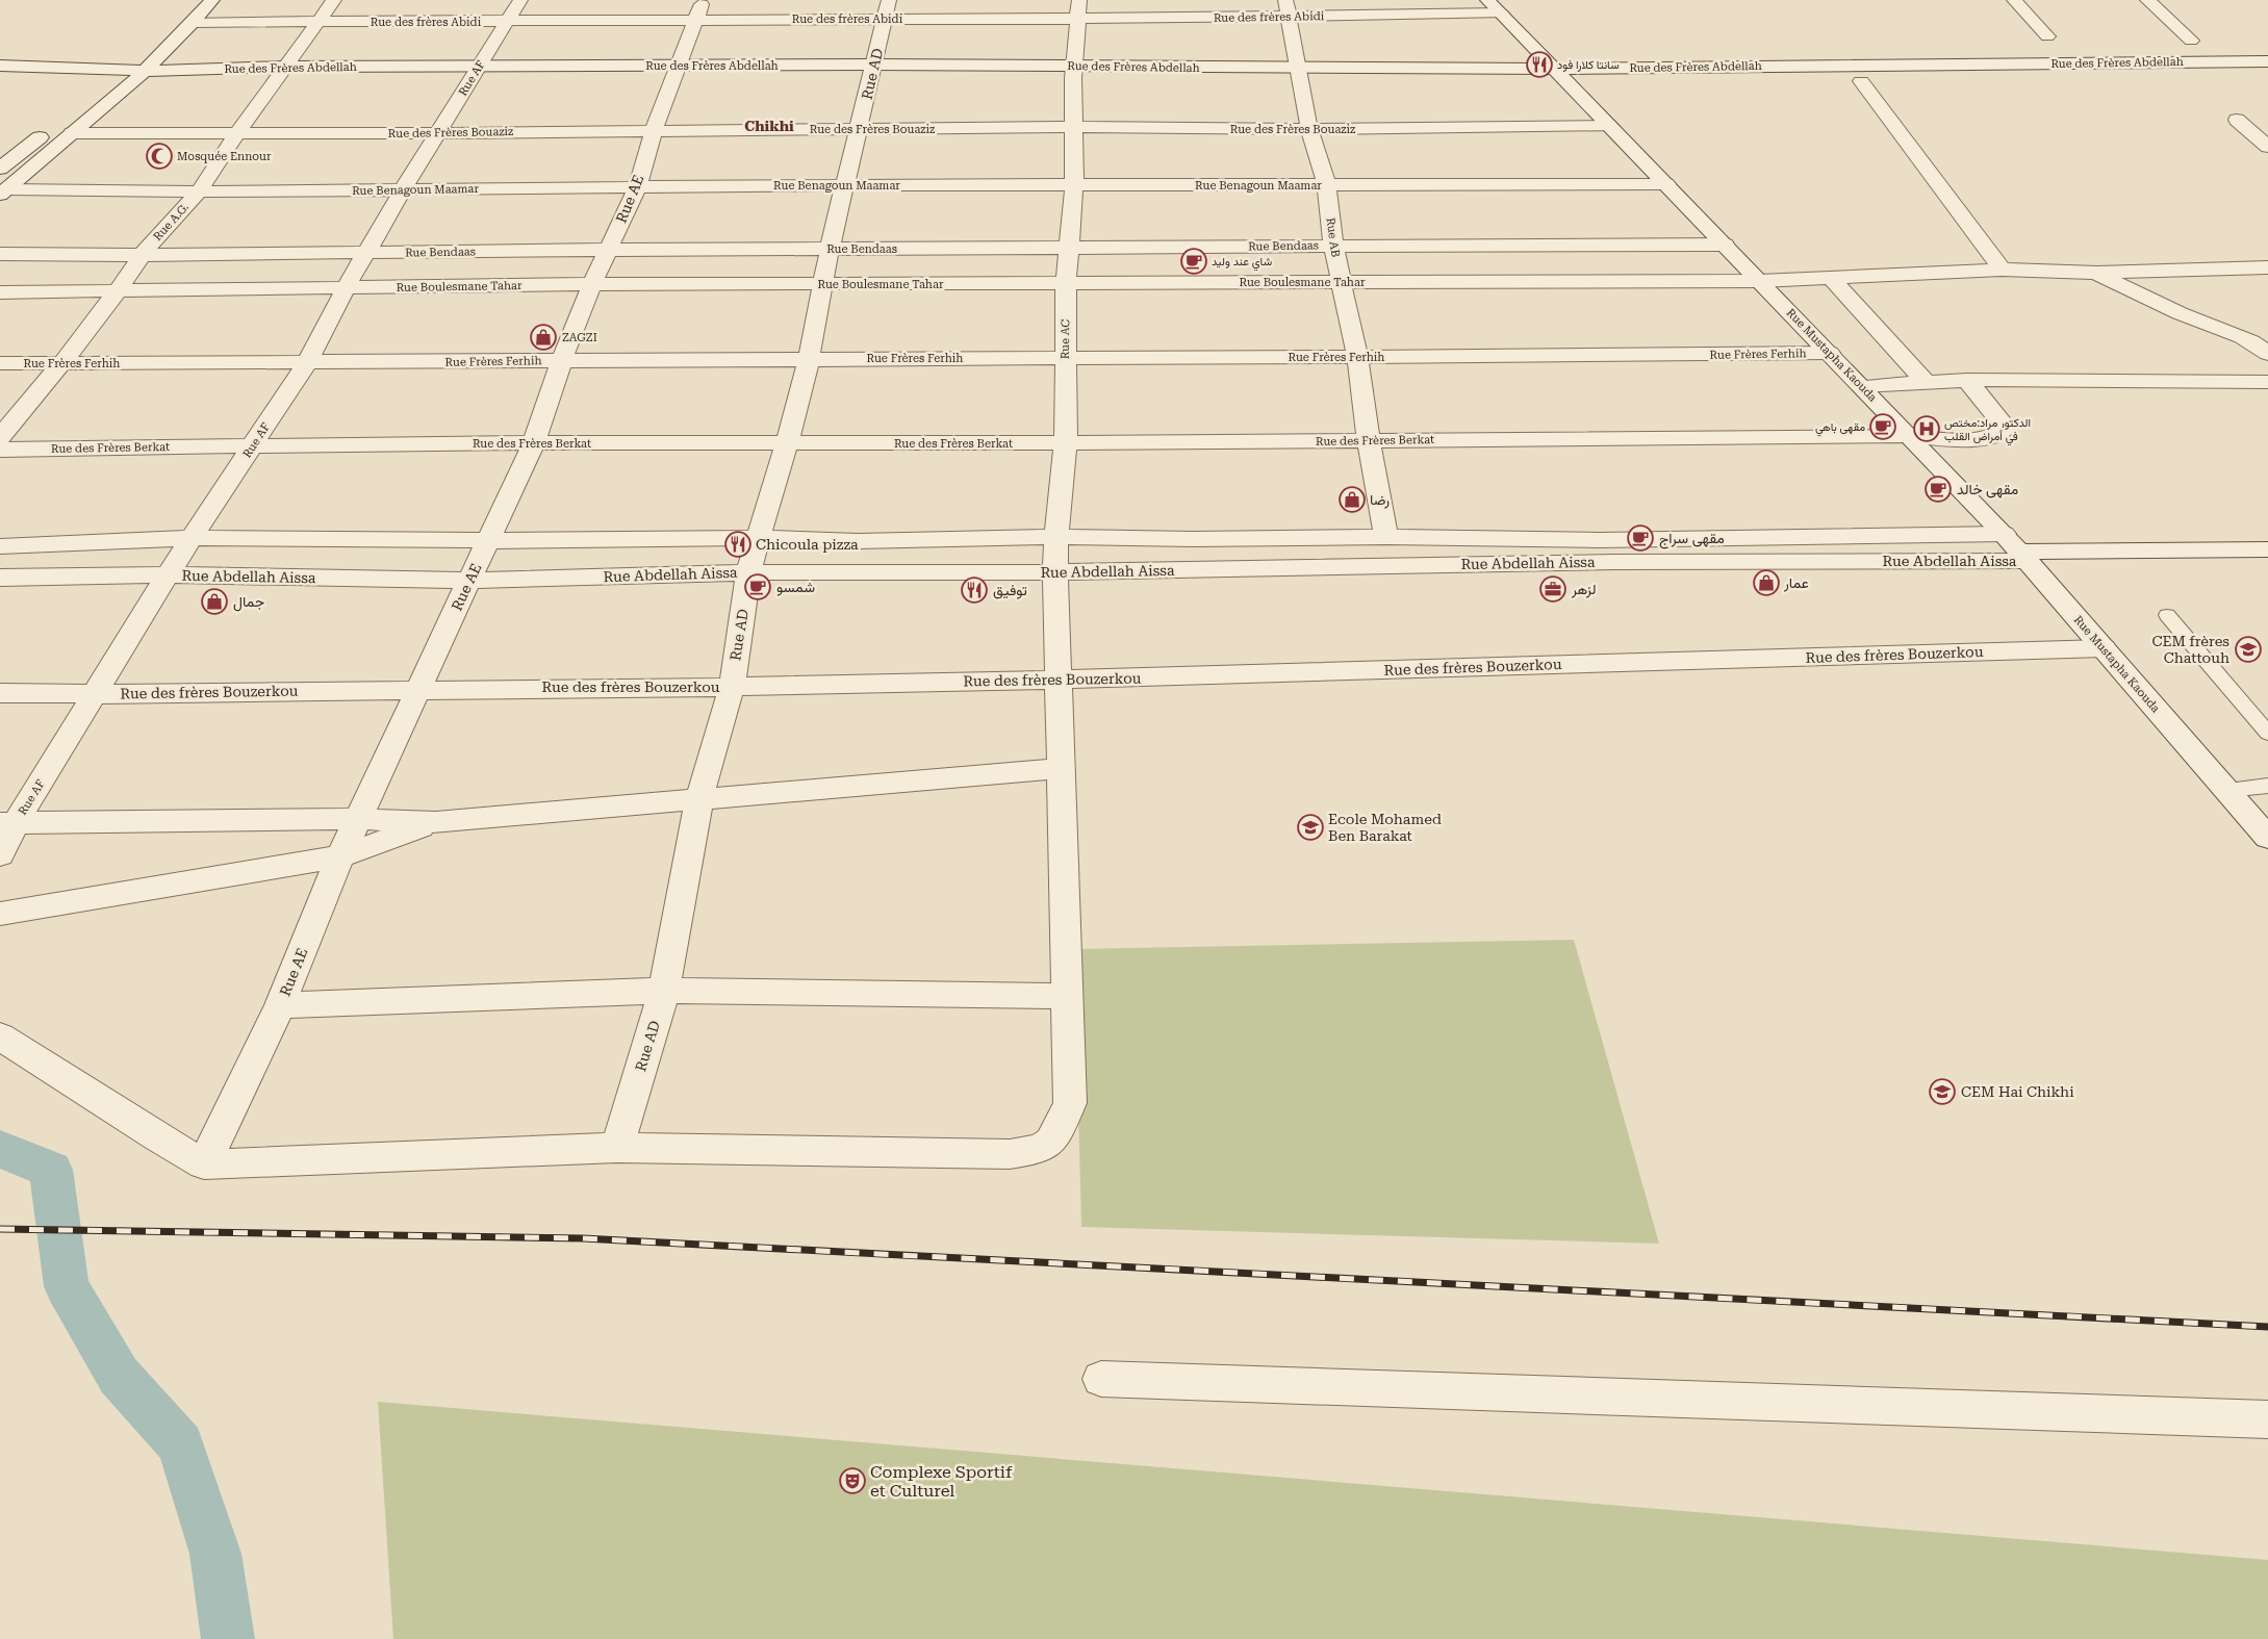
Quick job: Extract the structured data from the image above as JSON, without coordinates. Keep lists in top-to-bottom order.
{
  "streets": {
    "street": [
      "Rue des frères Abidi",
      "Rue des Frères Abdellah",
      "Rue AD",
      "Rue AF",
      "Rue des Frères Bouaziz",
      "Rue Benagoun Maamar",
      "Rue AE",
      "Rue A.G.",
      "Rue AB",
      "Rue Bendaas",
      "Rue Boulesmane Tahar",
      "Rue AC",
      "Rue Frères Ferhih",
      "Rue Mustapha Kaouda",
      "Rue des Frères Berkat",
      "Rue Abdellah Aissa",
      "Rue des frères Bouzerkou"
    ]
  },
  "crossings": [
    ["Rue des frères Abidi", "Rue AD"],
    ["Rue des frères Abidi", "Rue AF"],
    ["Rue des frères Abidi", "Rue AE"],
    ["Rue des frères Abidi", "Rue A.G."],
    ["Rue des frères Abidi", "Rue AB"],
    ["Rue des frères Abidi", "Rue AC"],
    ["Rue des frères Abidi", "Rue Mustapha Kaouda"],
    ["Rue des Frères Abdellah", "Rue AD"],
    ["Rue des Frères Abdellah", "Rue AF"],
    ["Rue des Frères Abdellah", "Rue AE"],
    ["Rue des Frères Abdellah", "Rue A.G."],
    ["Rue des Frères Abdellah", "Rue AB"],
    ["Rue des Frères Abdellah", "Rue AC"],
    ["Rue des Frères Abdellah", "Rue Mustapha Kaouda"],
    ["Rue AD", "Rue des Frères Bouaziz"],
    ["Rue AD", "Rue Benagoun Maamar"],
    ["Rue AD", "Rue Bendaas"],
    ["Rue AD", "Rue Boulesmane Tahar"],
    ["Rue AD", "Rue AC"],
    ["Rue AD", "Rue Frères Ferhih"],
    ["Rue AD", "Rue des Frères Berkat"],
    ["Rue AD", "Rue Abdellah Aissa"],
    ["Rue AD", "Rue des frères Bouzerkou"],
    ["Rue AF", "Rue des Frères Bouaziz"],
    ["Rue AF", "Rue Benagoun Maamar"],
    ["Rue AF", "Rue Bendaas"],
    ["Rue AF", "Rue Boulesmane Tahar"],
    ["Rue AF", "Rue Frères Ferhih"],
    ["Rue AF", "Rue des Frères Berkat"],
    ["Rue AF", "Rue Abdellah Aissa"],
    ["Rue AF", "Rue des frères Bouzerkou"],
    ["Rue des Frères Bouaziz", "Rue AE"],
    ["Rue des Frères Bouaziz", "Rue A.G."],
    ["Rue des Frères Bouaziz", "Rue AB"],
    ["Rue des Frères Bouaziz", "Rue AC"],
    ["Rue des Frères Bouaziz", "Rue Mustapha Kaouda"],
    ["Rue Benagoun Maamar", "Rue AE"],
    ["Rue Benagoun Maamar", "Rue A.G."],
    ["Rue Benagoun Maamar", "Rue AB"],
    ["Rue Benagoun Maamar", "Rue AC"],
    ["Rue Benagoun Maamar", "Rue Mustapha Kaouda"],
    ["Rue AE", "Rue Bendaas"],
    ["Rue AE", "Rue Boulesmane Tahar"],
    ["Rue AE", "Rue AC"],
    ["Rue AE", "Rue Frères Ferhih"],
    ["Rue AE", "Rue des Frères Berkat"],
    ["Rue AE", "Rue Abdellah Aissa"],
    ["Rue AE", "Rue des frères Bouzerkou"],
    ["Rue A.G.", "Rue Bendaas"],
    ["Rue A.G.", "Rue Boulesmane Tahar"],
    ["Rue A.G.", "Rue Frères Ferhih"],
    ["Rue AB", "Rue Bendaas"],
    ["Rue AB", "Rue Boulesmane Tahar"],
    ["Rue AB", "Rue Frères Ferhih"],
    ["Rue AB", "Rue des Frères Berkat"],
    ["Rue Bendaas", "Rue AC"],
    ["Rue Bendaas", "Rue Mustapha Kaouda"],
    ["Rue Boulesmane Tahar", "Rue AC"],
    ["Rue Boulesmane Tahar", "Rue Mustapha Kaouda"],
    ["Rue AC", "Rue Frères Ferhih"],
    ["Rue AC", "Rue des Frères Berkat"],
    ["Rue AC", "Rue Abdellah Aissa"],
    ["Rue AC", "Rue des frères Bouzerkou"],
    ["Rue Frères Ferhih", "Rue Mustapha Kaouda"],
    ["Rue Mustapha Kaouda", "Rue des Frères Berkat"],
    ["Rue Mustapha Kaouda", "Rue Abdellah Aissa"],
    ["Rue Mustapha Kaouda", "Rue des frères Bouzerkou"]
  ],
  "districts": ["Chikhi"],
  "places": {
    "restaurant": ["سانتا كلارا فود", "Chicoula pizza", "توفيق"],
    "mosque": ["Mosquée Ennour"],
    "cafe": [
      "شاي عند وليد",
      "مقهى باهي",
      "مقهى خالد",
      "مقهى سراج",
      "شمسو"
    ],
    "shop": [
      "ZAGZI",
      "رضا",
      "عمار",
      "جمال"
    ],
    "hospital": ["الدكتور مراد:مختص في أمراض القلب"],
    "office": ["لزهر"],
    "school or university": ["CEM frères Chattouh", "Ecole Mohamed Ben Barakat", "CEM Hai Chikhi"],
    "theatre": ["Complexe Sportif et Culturel"]
  }
}
